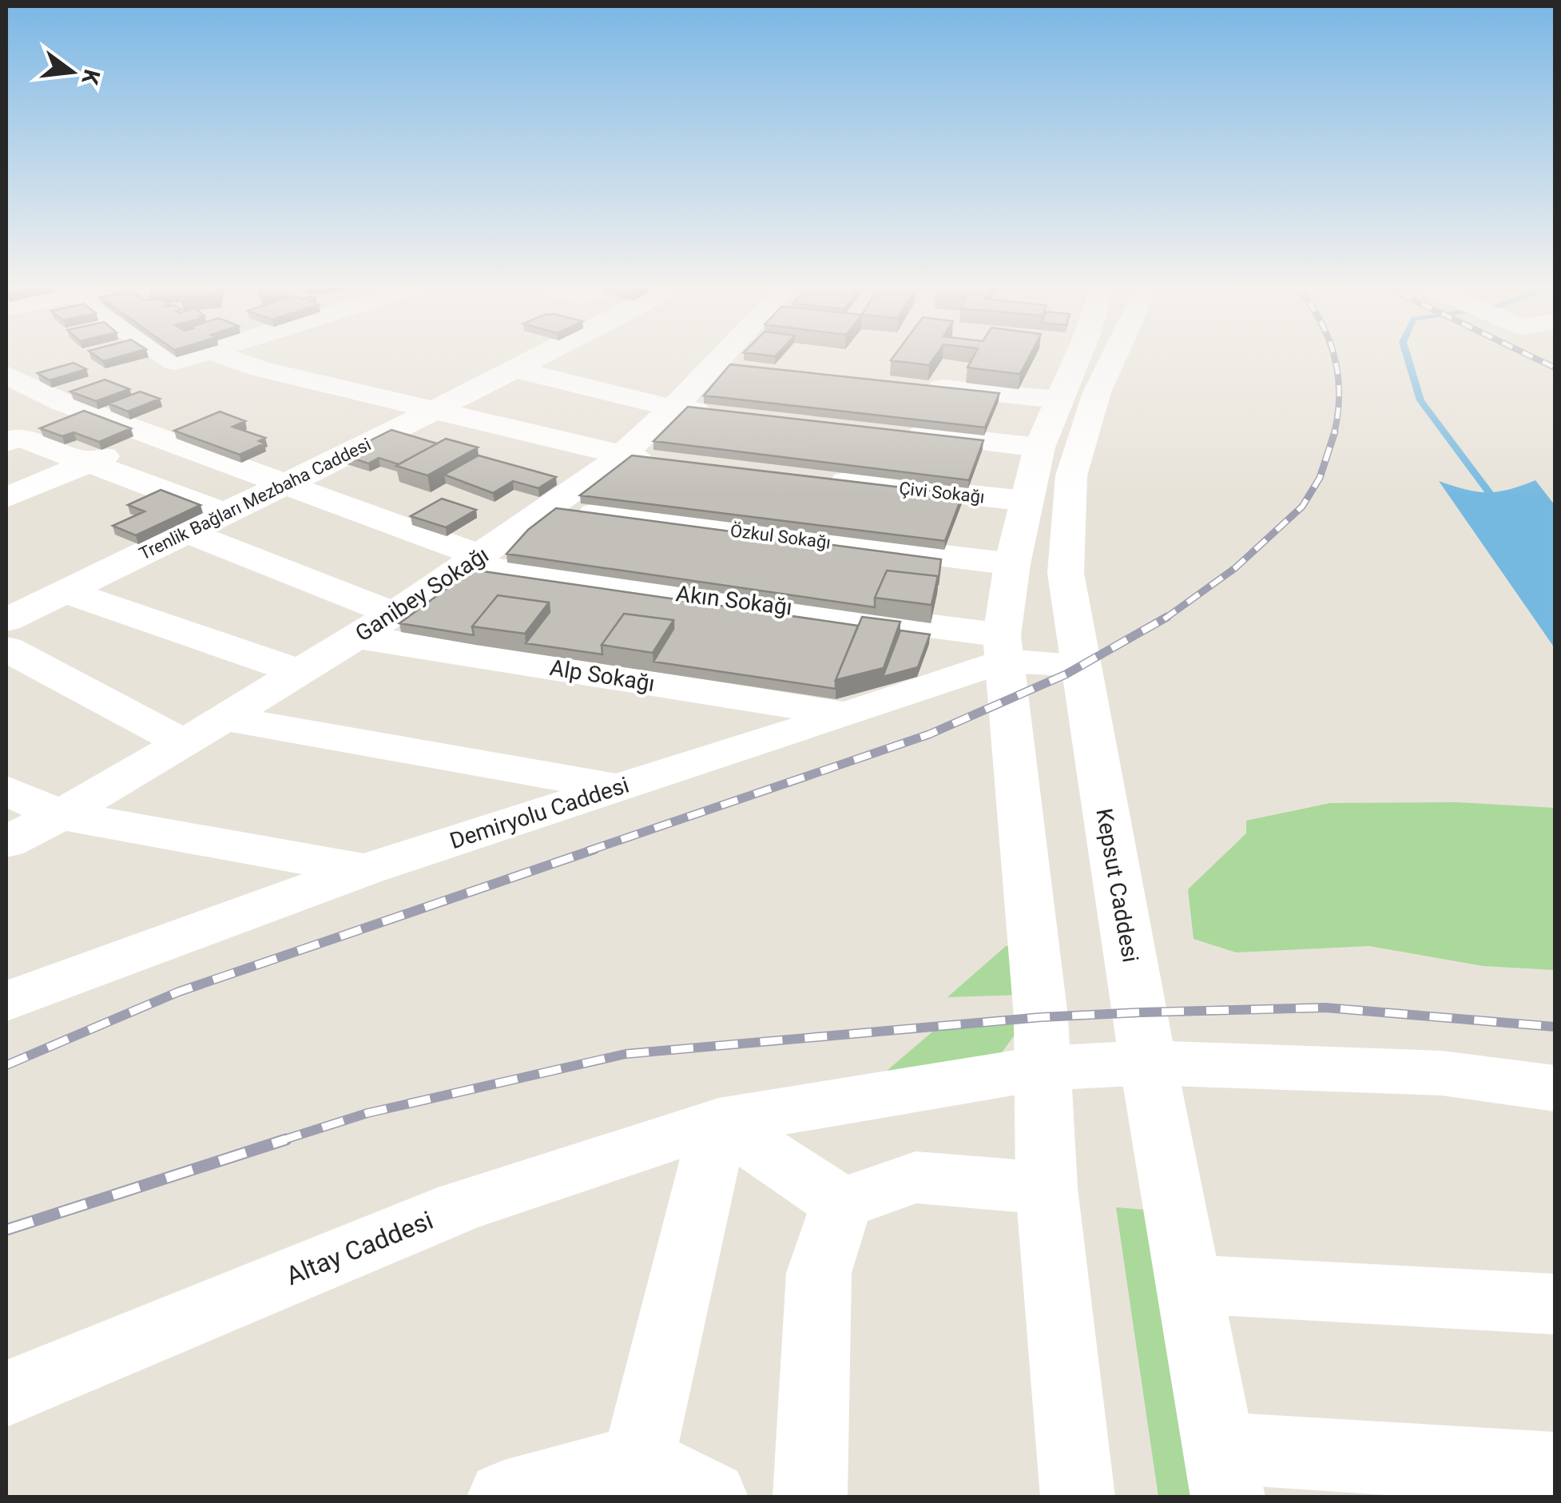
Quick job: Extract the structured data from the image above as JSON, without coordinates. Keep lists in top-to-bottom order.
{
  "streets": {
    "street": [
      "Çivi Sokağı",
      "Trenlik Bağları Mezbaha Caddesi",
      "Özkul Sokağı",
      "Ganibey Sokağı",
      "Akın Sokağı",
      "Alp Sokağı",
      "Demiryolu Caddesi",
      "Kepsut Caddesi",
      "Altay Caddesi"
    ]
  },
  "crossings": [
    ["Trenlik Bağları Mezbaha Caddesi", "Akın Sokağı"],
    ["Özkul Sokağı", "Ganibey Sokağı"],
    ["Ganibey Sokağı", "Akın Sokağı"],
    ["Ganibey Sokağı", "Alp Sokağı"],
    ["Akın Sokağı", "Demiryolu Caddesi"],
    ["Alp Sokağı", "Demiryolu Caddesi"],
    ["Demiryolu Caddesi", "Kepsut Caddesi"],
    ["Kepsut Caddesi", "Altay Caddesi"]
  ],
  "north": "right"
}
